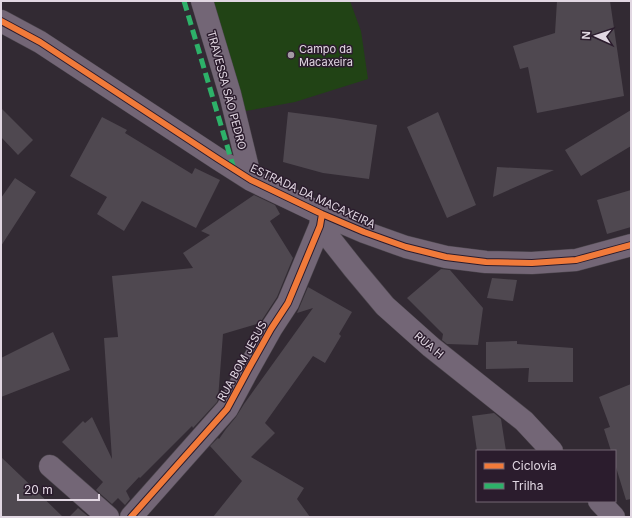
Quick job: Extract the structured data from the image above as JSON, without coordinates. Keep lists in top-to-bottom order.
{
  "streets": {
    "street": [
      "TRAVESSA SÃO PEDRO",
      "ESTRADA DA MACAXEIRA",
      "RUA H",
      "RUA BOM JESUS"
    ]
  },
  "crossings": [
    ["TRAVESSA SÃO PEDRO", "ESTRADA DA MACAXEIRA"],
    ["ESTRADA DA MACAXEIRA", "RUA H"],
    ["ESTRADA DA MACAXEIRA", "RUA BOM JESUS"],
    ["RUA H", "RUA BOM JESUS"]
  ],
  "places": ["Campo da Macaxeira"],
  "legend": ["Ciclovia", "Trilha"],
  "scale_bar": "20 m",
  "north": "left"
}
